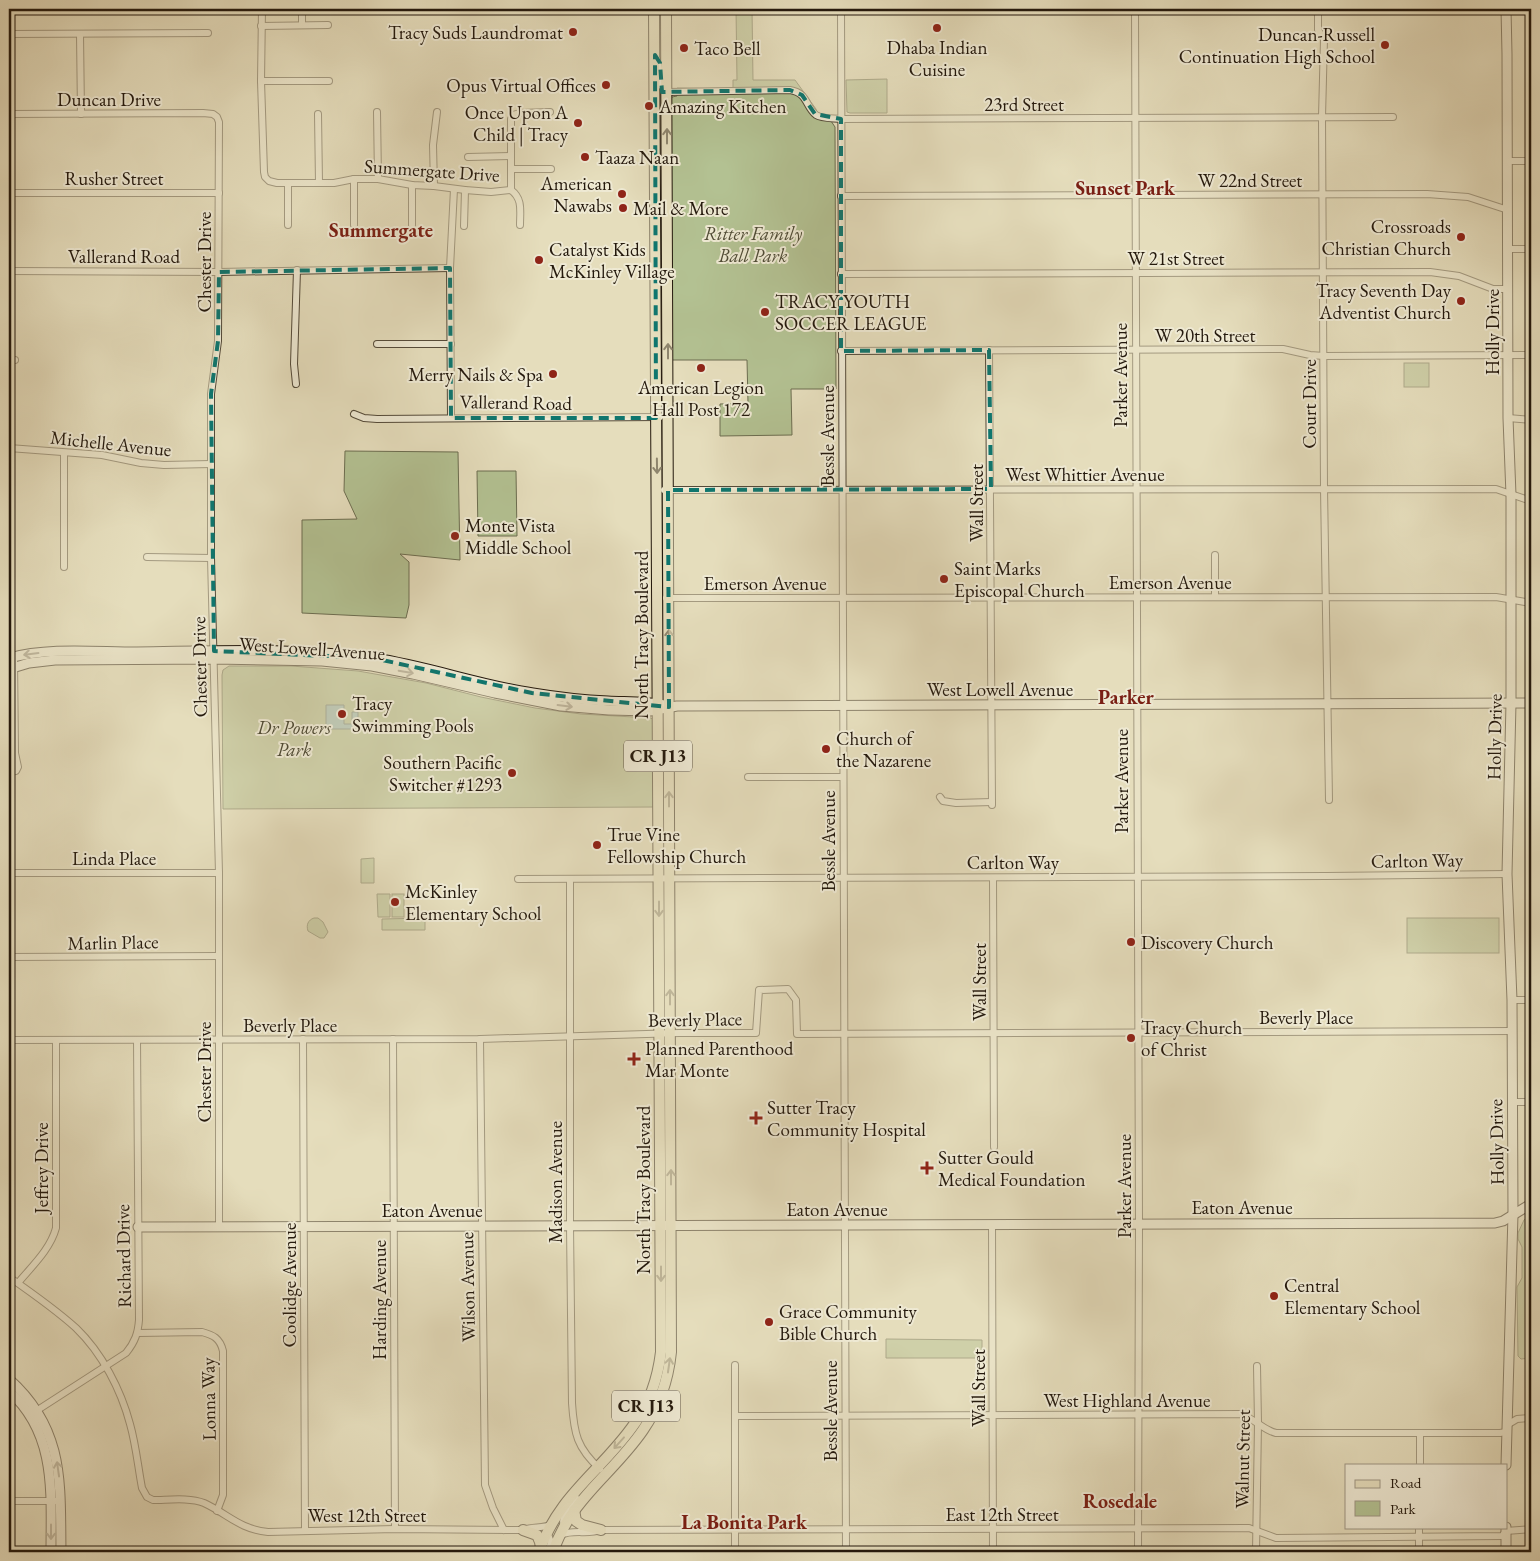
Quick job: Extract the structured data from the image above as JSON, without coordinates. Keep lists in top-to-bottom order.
{
  "streets": {
    "main road": ["North Tracy Boulevard", "CR J13"],
    "street": [
      "Duncan Drive",
      "23rd Street",
      "Summergate Drive",
      "Rusher Street",
      "W 22nd Street",
      "Vallerand Road",
      "W 21st Street",
      "Chester Drive",
      "Holly Drive",
      "W 20th Street",
      "Parker Avenue",
      "Court Drive",
      "Bessle Avenue",
      "Michelle Avenue",
      "West Whittier Avenue",
      "Wall Street",
      "Emerson Avenue",
      "West Lowell Avenue",
      "Linda Place",
      "Carlton Way",
      "Marlin Place",
      "Beverly Place",
      "Jeffrey Drive",
      "Madison Avenue",
      "Eaton Avenue",
      "Richard Drive",
      "Coolidge Avenue",
      "Wilson Avenue",
      "Harding Avenue",
      "Lonna Way",
      "West Highland Avenue",
      "Walnut Street",
      "East 12th Street",
      "West 12th Street"
    ]
  },
  "crossings": [
    ["Duncan Drive", "Chester Drive"],
    ["23rd Street", "Parker Avenue"],
    ["23rd Street", "Court Drive"],
    ["23rd Street", "Bessle Avenue"],
    ["23rd Street", "North Tracy Boulevard"],
    ["Summergate Drive", "Vallerand Road"],
    ["Rusher Street", "Chester Drive"],
    ["W 22nd Street", "Holly Drive"],
    ["W 22nd Street", "Parker Avenue"],
    ["W 22nd Street", "Court Drive"],
    ["W 22nd Street", "Bessle Avenue"],
    ["Vallerand Road", "Chester Drive"],
    ["Vallerand Road", "North Tracy Boulevard"],
    ["W 21st Street", "Holly Drive"],
    ["W 21st Street", "Parker Avenue"],
    ["W 21st Street", "Court Drive"],
    ["W 21st Street", "Bessle Avenue"],
    ["Chester Drive", "Michelle Avenue"],
    ["Chester Drive", "West Lowell Avenue"],
    ["Chester Drive", "Linda Place"],
    ["Chester Drive", "Marlin Place"],
    ["Chester Drive", "Beverly Place"],
    ["Chester Drive", "Eaton Avenue"],
    ["Holly Drive", "W 20th Street"],
    ["Holly Drive", "West Whittier Avenue"],
    ["Holly Drive", "Emerson Avenue"],
    ["Holly Drive", "West Lowell Avenue"],
    ["Holly Drive", "Carlton Way"],
    ["Holly Drive", "Beverly Place"],
    ["Holly Drive", "Eaton Avenue"],
    ["Holly Drive", "West Highland Avenue"],
    ["W 20th Street", "Parker Avenue"],
    ["W 20th Street", "Court Drive"],
    ["W 20th Street", "Bessle Avenue"],
    ["W 20th Street", "Wall Street"],
    ["Parker Avenue", "West Whittier Avenue"],
    ["Parker Avenue", "Emerson Avenue"],
    ["Parker Avenue", "West Lowell Avenue"],
    ["Parker Avenue", "Carlton Way"],
    ["Parker Avenue", "Beverly Place"],
    ["Parker Avenue", "Eaton Avenue"],
    ["Parker Avenue", "West Highland Avenue"],
    ["Parker Avenue", "East 12th Street"],
    ["Court Drive", "West Whittier Avenue"],
    ["Court Drive", "Emerson Avenue"],
    ["Court Drive", "West Lowell Avenue"],
    ["Bessle Avenue", "West Whittier Avenue"],
    ["Bessle Avenue", "Emerson Avenue"],
    ["Bessle Avenue", "West Lowell Avenue"],
    ["Bessle Avenue", "Carlton Way"],
    ["Bessle Avenue", "Beverly Place"],
    ["Bessle Avenue", "Eaton Avenue"],
    ["Bessle Avenue", "West Highland Avenue"],
    ["Bessle Avenue", "East 12th Street"],
    ["West Whittier Avenue", "Wall Street"],
    ["West Whittier Avenue", "North Tracy Boulevard"],
    ["Wall Street", "Emerson Avenue"],
    ["Wall Street", "West Lowell Avenue"],
    ["Wall Street", "Carlton Way"],
    ["Wall Street", "Beverly Place"],
    ["Wall Street", "Eaton Avenue"],
    ["Wall Street", "West Highland Avenue"],
    ["Wall Street", "East 12th Street"],
    ["Emerson Avenue", "North Tracy Boulevard"],
    ["North Tracy Boulevard", "West Lowell Avenue"],
    ["North Tracy Boulevard", "Carlton Way"],
    ["North Tracy Boulevard", "Beverly Place"],
    ["North Tracy Boulevard", "Madison Avenue"],
    ["North Tracy Boulevard", "Eaton Avenue"],
    ["North Tracy Boulevard", "East 12th Street"],
    ["Carlton Way", "Madison Avenue"],
    ["Beverly Place", "Jeffrey Drive"],
    ["Beverly Place", "Madison Avenue"],
    ["Beverly Place", "Richard Drive"],
    ["Beverly Place", "Coolidge Avenue"],
    ["Beverly Place", "Wilson Avenue"],
    ["Beverly Place", "Harding Avenue"],
    ["Madison Avenue", "Eaton Avenue"],
    ["Eaton Avenue", "Richard Drive"],
    ["Eaton Avenue", "Coolidge Avenue"],
    ["Eaton Avenue", "Wilson Avenue"],
    ["Eaton Avenue", "Harding Avenue"],
    ["Richard Drive", "Lonna Way"],
    ["Coolidge Avenue", "West 12th Street"],
    ["Wilson Avenue", "West 12th Street"],
    ["Harding Avenue", "West 12th Street"],
    ["Lonna Way", "West 12th Street"],
    ["West Highland Avenue", "Walnut Street"],
    ["Walnut Street", "East 12th Street"]
  ],
  "districts": [
    "Sunset Park",
    "Summergate",
    "Parker",
    "Rosedale",
    "La Bonita Park"
  ],
  "parks": ["Ritter Family Ball Park", "Dr Powers Park"],
  "places": {
    "other": [
      "Dhaba Indian Cuisine",
      "Tracy Suds Laundromat",
      "Duncan-Russell Continuation High School",
      "Taco Bell",
      "Opus Virtual Offices",
      "Amazing Kitchen",
      "Once Upon A Child | Tracy",
      "Taaza Naan",
      "American Nawabs",
      "Mail & More",
      "Crossroads Christian Church",
      "Catalyst Kids McKinley Village",
      "Tracy Seventh Day Adventist Church",
      "TRACY YOUTH SOCCER LEAGUE",
      "American Legion Hall Post 172",
      "Merry Nails & Spa",
      "Monte Vista Middle School",
      "Saint Marks Episcopal Church",
      "Tracy Swimming Pools",
      "Church of the Nazarene",
      "Southern Pacific Switcher #1293",
      "True Vine Fellowship Church",
      "McKinley Elementary School",
      "Discovery Church",
      "Tracy Church of Christ",
      "Central Elementary School",
      "Grace Community Bible Church"
    ],
    "health": ["Planned Parenthood Mar Monte", "Sutter Tracy Community Hospital", "Sutter Gould Medical Foundation"]
  },
  "legend": ["Road", "Park"]
}
